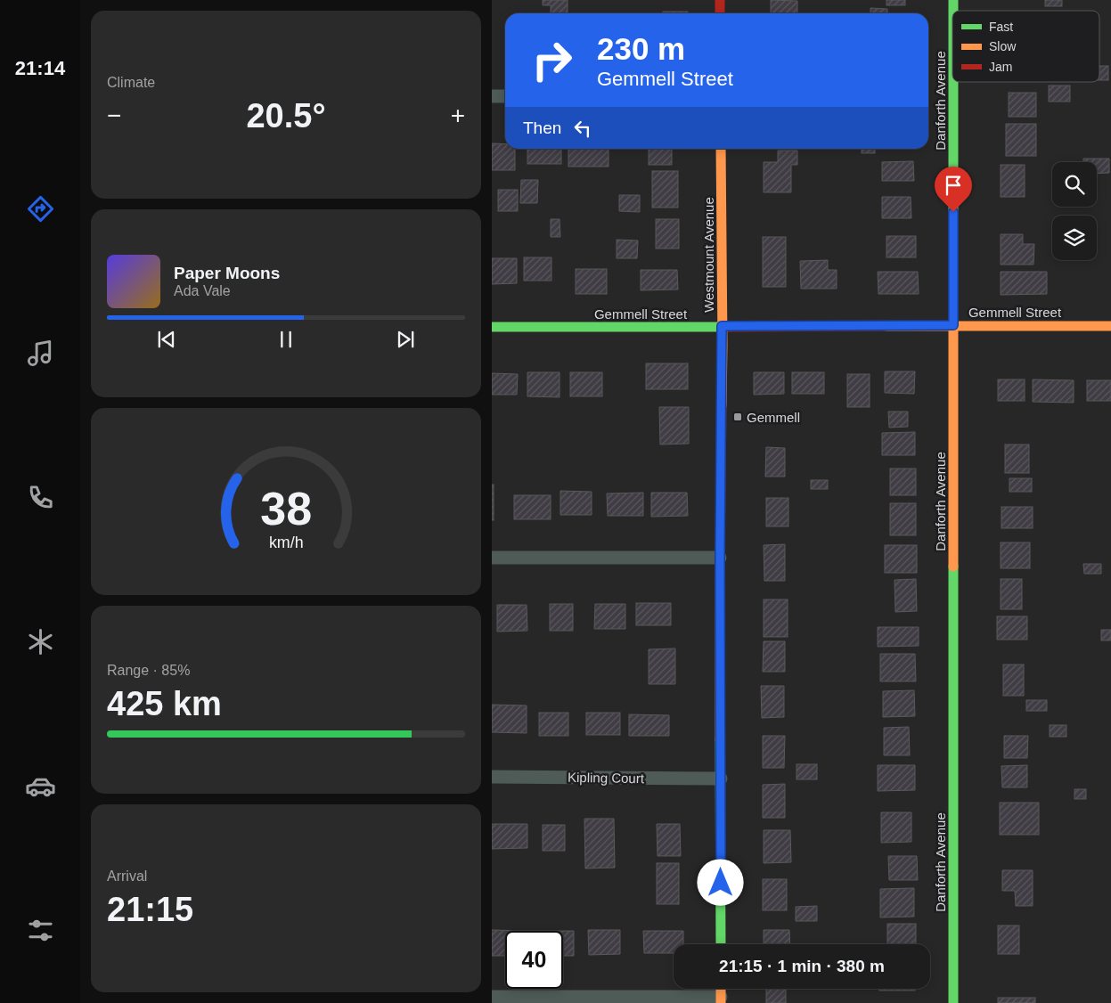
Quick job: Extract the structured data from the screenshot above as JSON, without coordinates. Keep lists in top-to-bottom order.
{
  "streets": {
    "street": [
      "Danforth Avenue",
      "Westmount Avenue",
      "Gemmell Street",
      "Kipling Court"
    ]
  },
  "crossings": [
    ["Danforth Avenue", "Gemmell Street"],
    ["Westmount Avenue", "Gemmell Street"],
    ["Westmount Avenue", "Kipling Court"]
  ],
  "places": {
    "transit": ["Gemmell"]
  },
  "legend": ["Fast", "Slow", "Jam"],
  "page": {
    "tabs": "21:14",
    "tile": [
      "Climate",
      ["Range · 85%", "425 km"],
      ["Arrival", "21:15"]
    ],
    "turn": ["230 m", "Gemmell Street"],
    "heat": ["−", "20.5°", "+"],
    "then": "Then",
    "song": ["Paper Moons", "Ada Vale"],
    "limit": "40",
    "trip": "21:15 · 1 min · 380 m",
    "gauge": ["38", "km/h"]
  }
}
